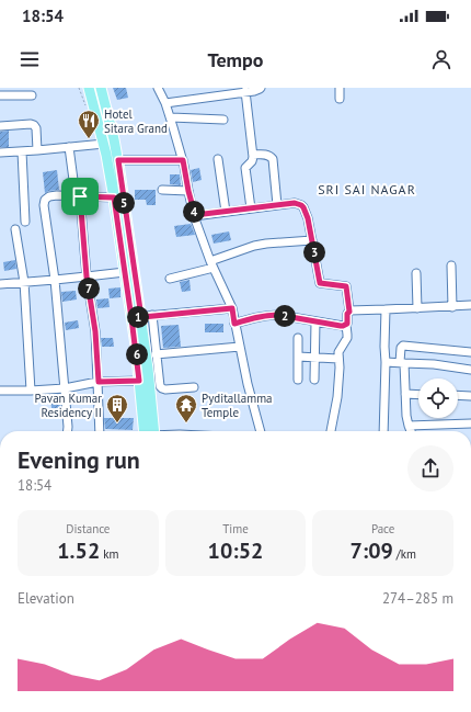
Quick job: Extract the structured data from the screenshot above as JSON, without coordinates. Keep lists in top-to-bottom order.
{
  "districts": ["SRI SAI NAGAR"],
  "places": {
    "restaurant": ["Hotel Sitara Grand"],
    "building": ["Pavan Kumar Residency II"],
    "temple": ["Pyditallamma Temple"]
  },
  "page": {
    "status": "18:54",
    "header": "Tempo",
    "pins": [
      "5",
      "4",
      "3",
      "7",
      "2",
      "1",
      "6"
    ],
    "heading": ["Evening run", "18:54"],
    "stats": [
      ["Distance", "1.52 km"],
      ["Time", "10:52"],
      ["Pace", "7:09 /km"]
    ],
    "chart": ["Elevation", "274–285 m"]
  }
}
